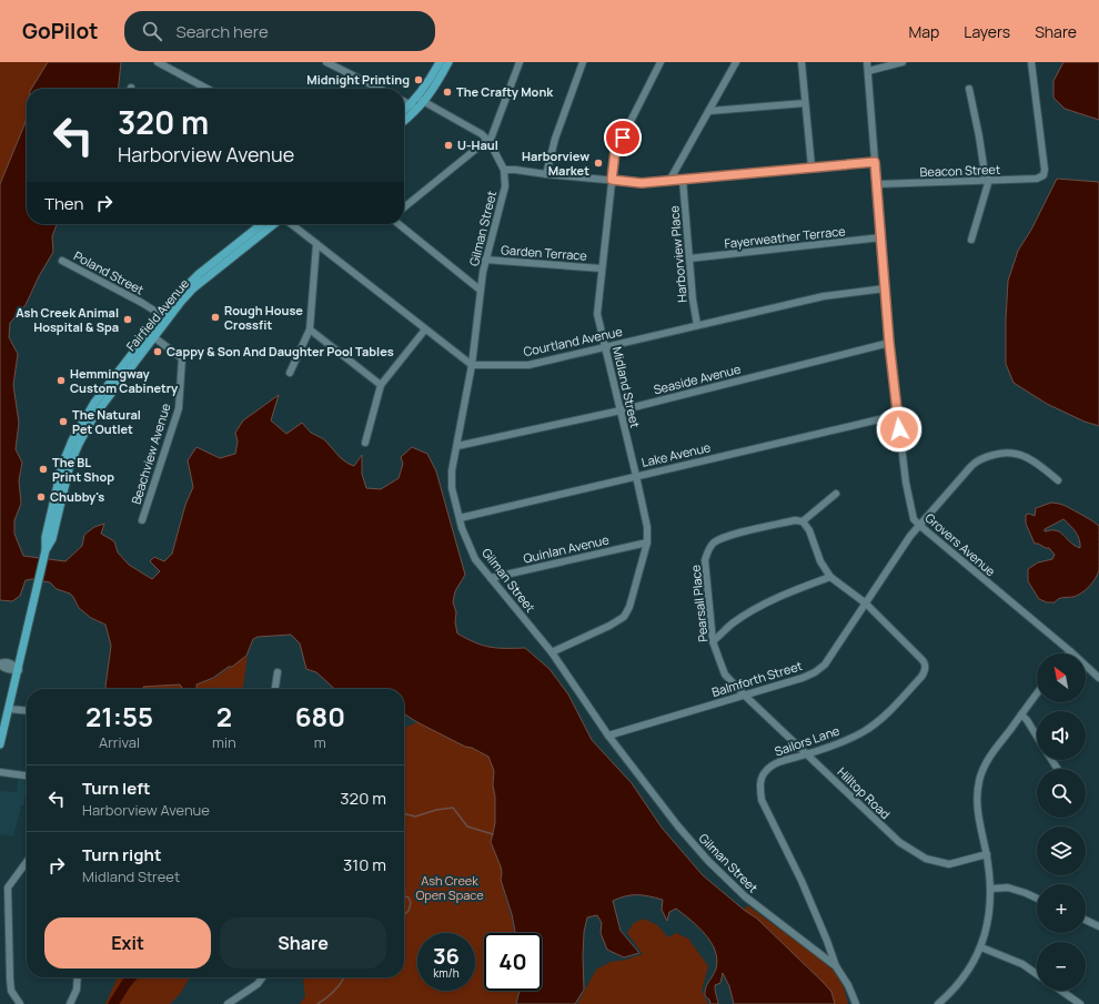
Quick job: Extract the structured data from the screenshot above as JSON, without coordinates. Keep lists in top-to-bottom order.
{
  "streets": {
    "main road": ["Fairfield Avenue"],
    "street": [
      "Beacon Street",
      "Gilman Street",
      "Fayerweather Terrace",
      "Garden Terrace",
      "Harborview Place",
      "Poland Street",
      "Courtland Avenue",
      "Seaside Avenue",
      "Midland Street",
      "Beachview Avenue",
      "Lake Avenue",
      "Grovers Avenue",
      "Quinlan Avenue",
      "Pearsall Place",
      "Balmforth Street",
      "Sailors Lane",
      "Hilltop Road"
    ]
  },
  "crossings": [
    ["Beacon Street", "Grovers Avenue"],
    ["Gilman Street", "Garden Terrace"],
    ["Gilman Street", "Courtland Avenue"],
    ["Gilman Street", "Seaside Avenue"],
    ["Gilman Street", "Midland Street"],
    ["Gilman Street", "Lake Avenue"],
    ["Gilman Street", "Quinlan Avenue"],
    ["Gilman Street", "Balmforth Street"],
    ["Gilman Street", "Sailors Lane"],
    ["Fayerweather Terrace", "Harborview Place"],
    ["Fayerweather Terrace", "Grovers Avenue"],
    ["Garden Terrace", "Midland Street"],
    ["Harborview Place", "Courtland Avenue"],
    ["Poland Street", "Fairfield Avenue"],
    ["Fairfield Avenue", "Beachview Avenue"],
    ["Courtland Avenue", "Midland Street"],
    ["Courtland Avenue", "Grovers Avenue"],
    ["Seaside Avenue", "Midland Street"],
    ["Seaside Avenue", "Grovers Avenue"],
    ["Midland Street", "Lake Avenue"],
    ["Midland Street", "Quinlan Avenue"],
    ["Lake Avenue", "Grovers Avenue"],
    ["Grovers Avenue", "Balmforth Street"],
    ["Pearsall Place", "Balmforth Street"],
    ["Pearsall Place", "Hilltop Road"],
    ["Balmforth Street", "Sailors Lane"],
    ["Balmforth Street", "Hilltop Road"],
    ["Sailors Lane", "Hilltop Road"]
  ],
  "parks": ["Ash Creek Open Space"],
  "places": [
    "Midnight Printing",
    "The Crafty Monk",
    "U-Haul",
    "Harborview Market",
    "Rough House Crossfit",
    "Ash Creek Animal Hospital & Spa",
    "Cappy & Son And Daughter Pool Tables",
    "Hemmingway Custom Cabinetry",
    "The Natural Pet Outlet",
    "The BL Print Shop",
    "Chubby's"
  ],
  "north": "top left",
  "page": {
    "header": "GoPilot",
    "search": "Search here",
    "nav": ["Map", "Layers", "Share"],
    "turn": ["320 m", "Harborview Avenue"],
    "then": "Then",
    "map_buttons": ["+", "−"],
    "eta": [
      "21:55",
      "Arrival",
      "2",
      "min",
      "680",
      "m"
    ],
    "list": [
      {
        "name": "Turn left",
        "note": "Harborview Avenue",
        "value": "320 m"
      },
      {
        "name": "Turn right",
        "note": "Midland Street",
        "value": "310 m"
      }
    ],
    "buttons": ["Exit", "Share"],
    "speed": "36 km/h",
    "limit": "40"
  }
}
